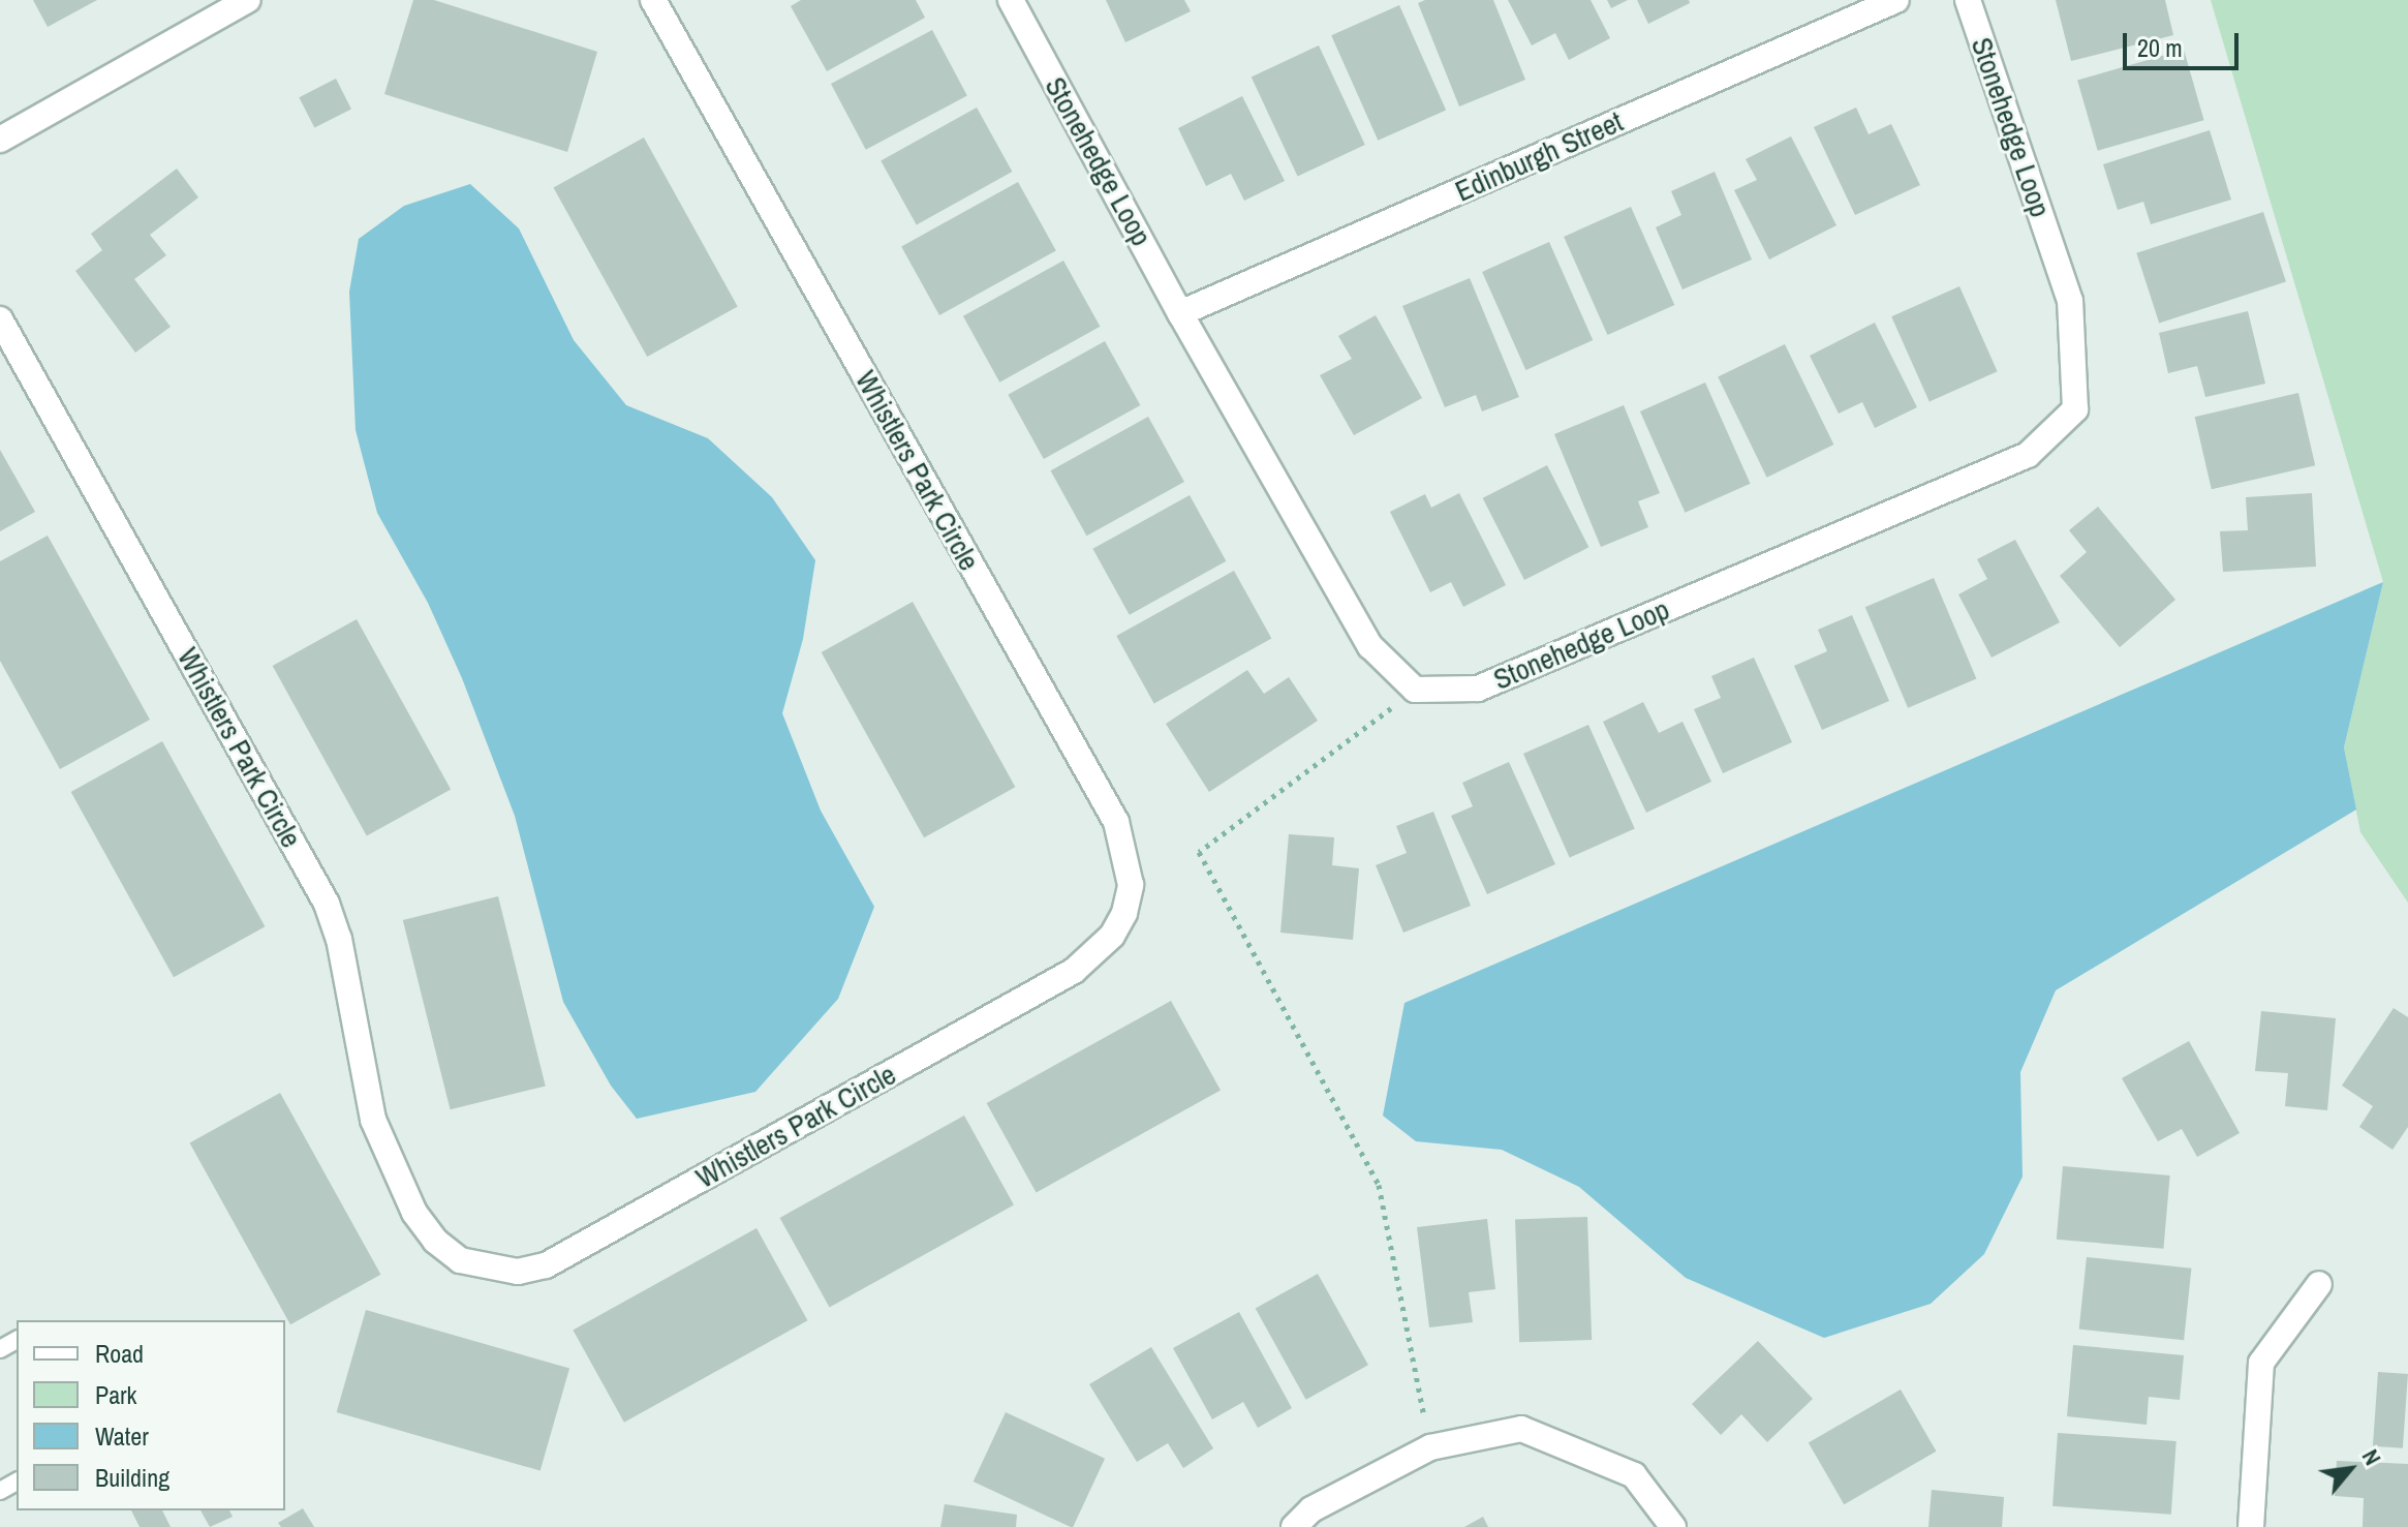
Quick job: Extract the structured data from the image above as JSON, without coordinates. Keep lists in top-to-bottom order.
{
  "streets": {
    "street": ["Stonehedge Loop", "Edinburgh Street", "Whistlers Park Circle"]
  },
  "crossings": [
    ["Stonehedge Loop", "Edinburgh Street"]
  ],
  "legend": [
    "Road",
    "Park",
    "Water",
    "Building"
  ],
  "scale_bar": "20 m",
  "north": "top right"
}
